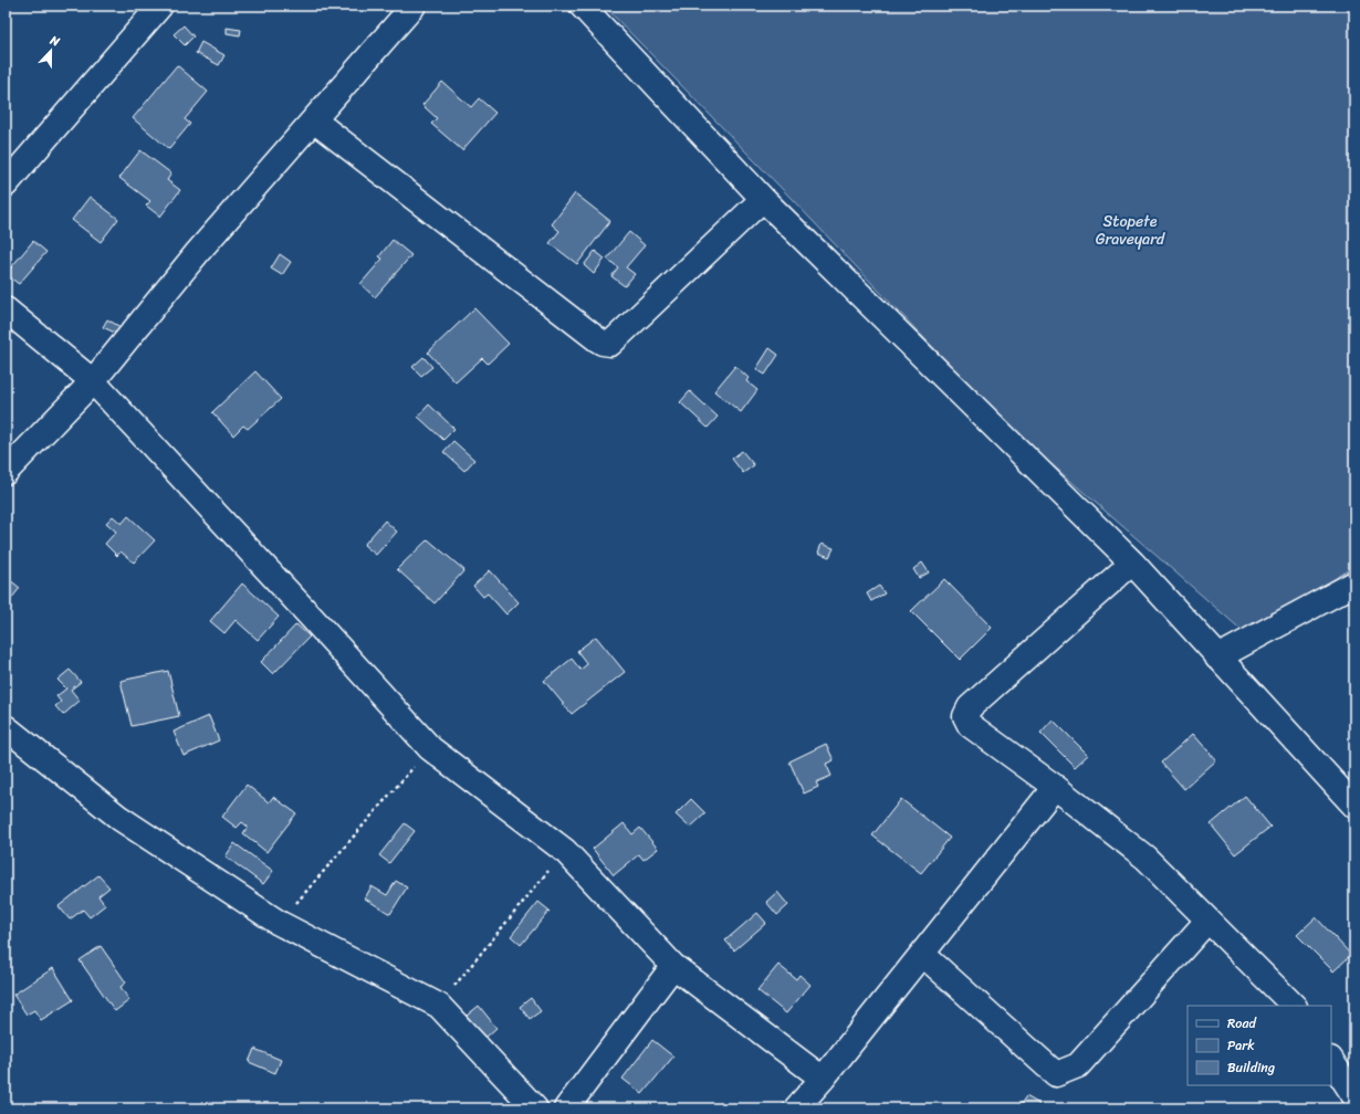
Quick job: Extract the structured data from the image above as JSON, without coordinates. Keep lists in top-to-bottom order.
{
  "parks": ["Stopete Graveyard"],
  "legend": ["Road", "Park", "Building"],
  "north": "top"
}
